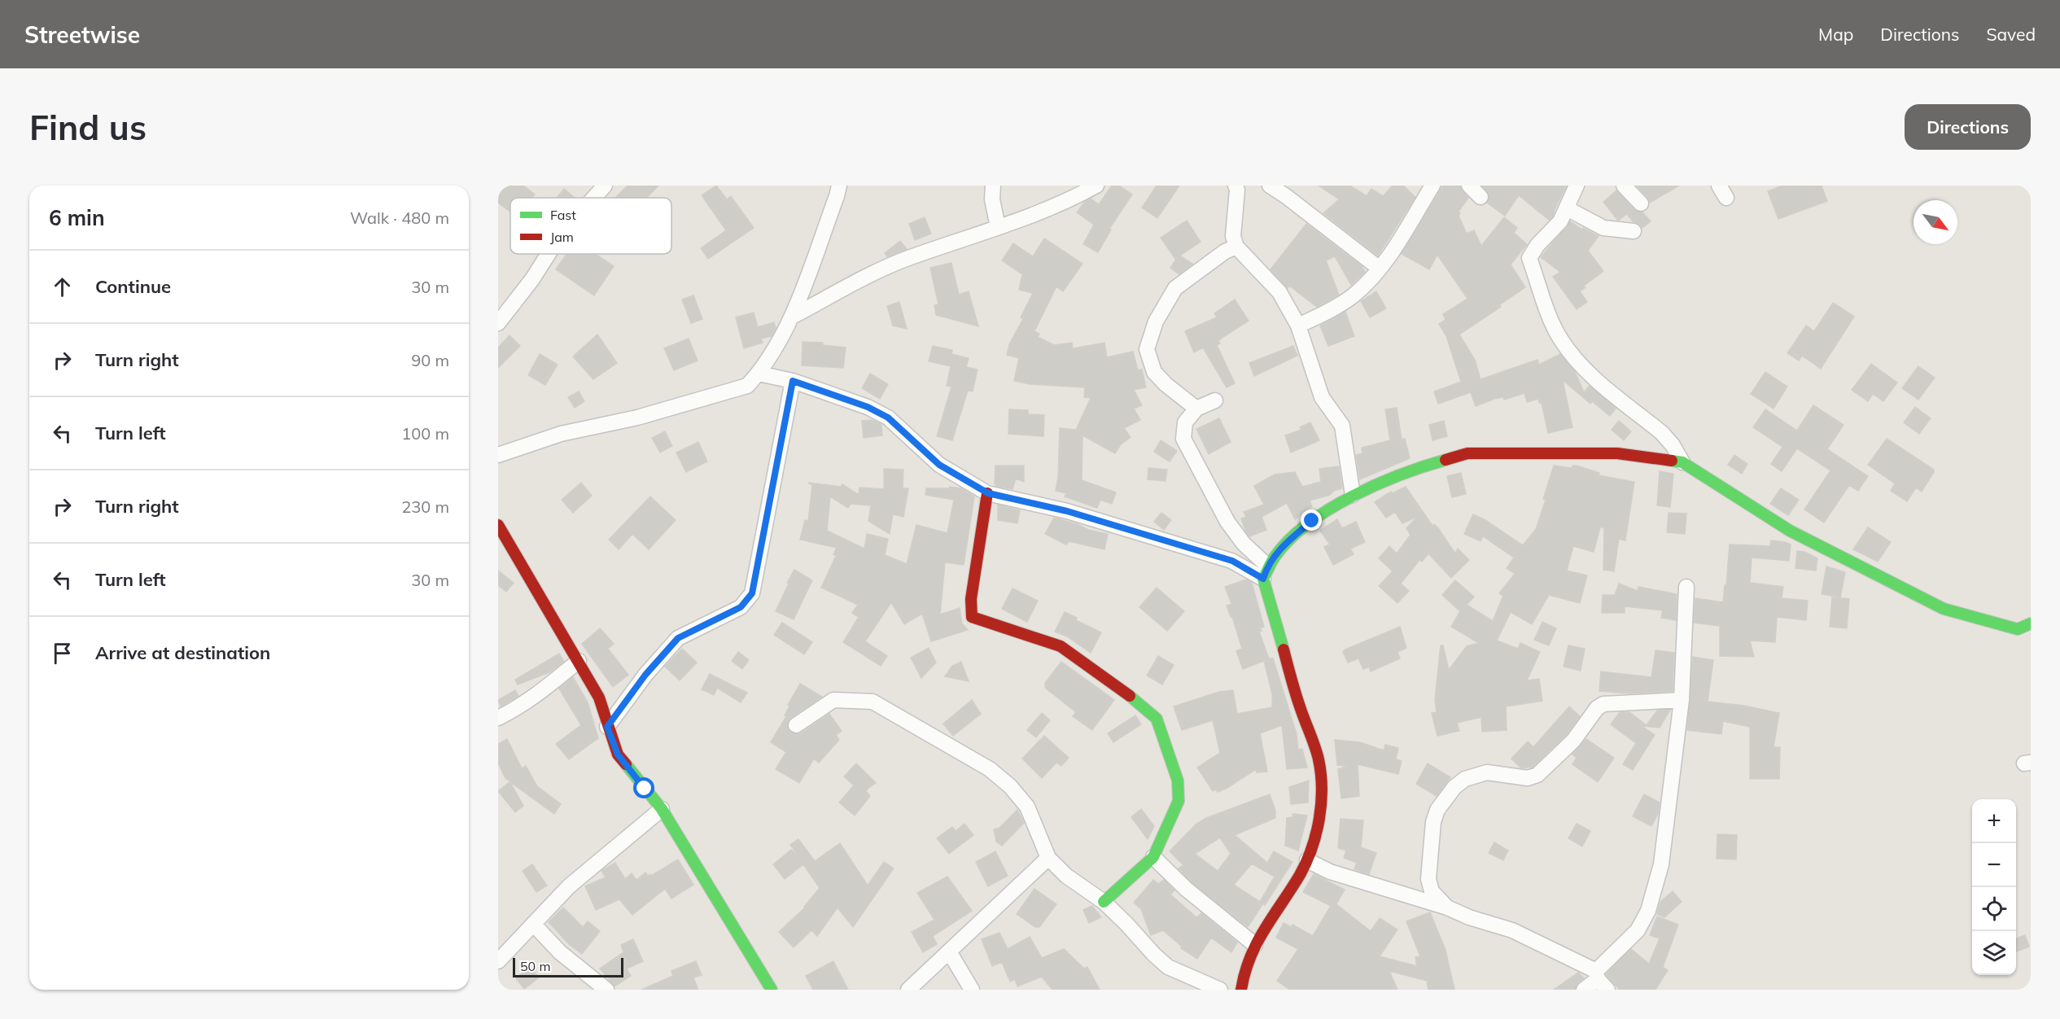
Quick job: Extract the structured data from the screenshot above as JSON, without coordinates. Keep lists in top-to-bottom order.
{
  "legend": ["Fast", "Jam"],
  "scale_bar": "50 m",
  "north": "bottom right",
  "page": {
    "header": "Streetwise",
    "nav": ["Map", "Directions", "Saved"],
    "buttons": "Directions",
    "title": "Find us",
    "heading": ["6 min", "Walk · 480 m"],
    "list": [
      ["Continue", "30 m"],
      ["Turn right", "90 m"],
      ["Turn left", "100 m"],
      ["Turn right", "230 m"],
      ["Turn left", "30 m"],
      "Arrive at destination"
    ],
    "map_buttons": ["+", "−"],
    "scale": "50 m"
  }
}
